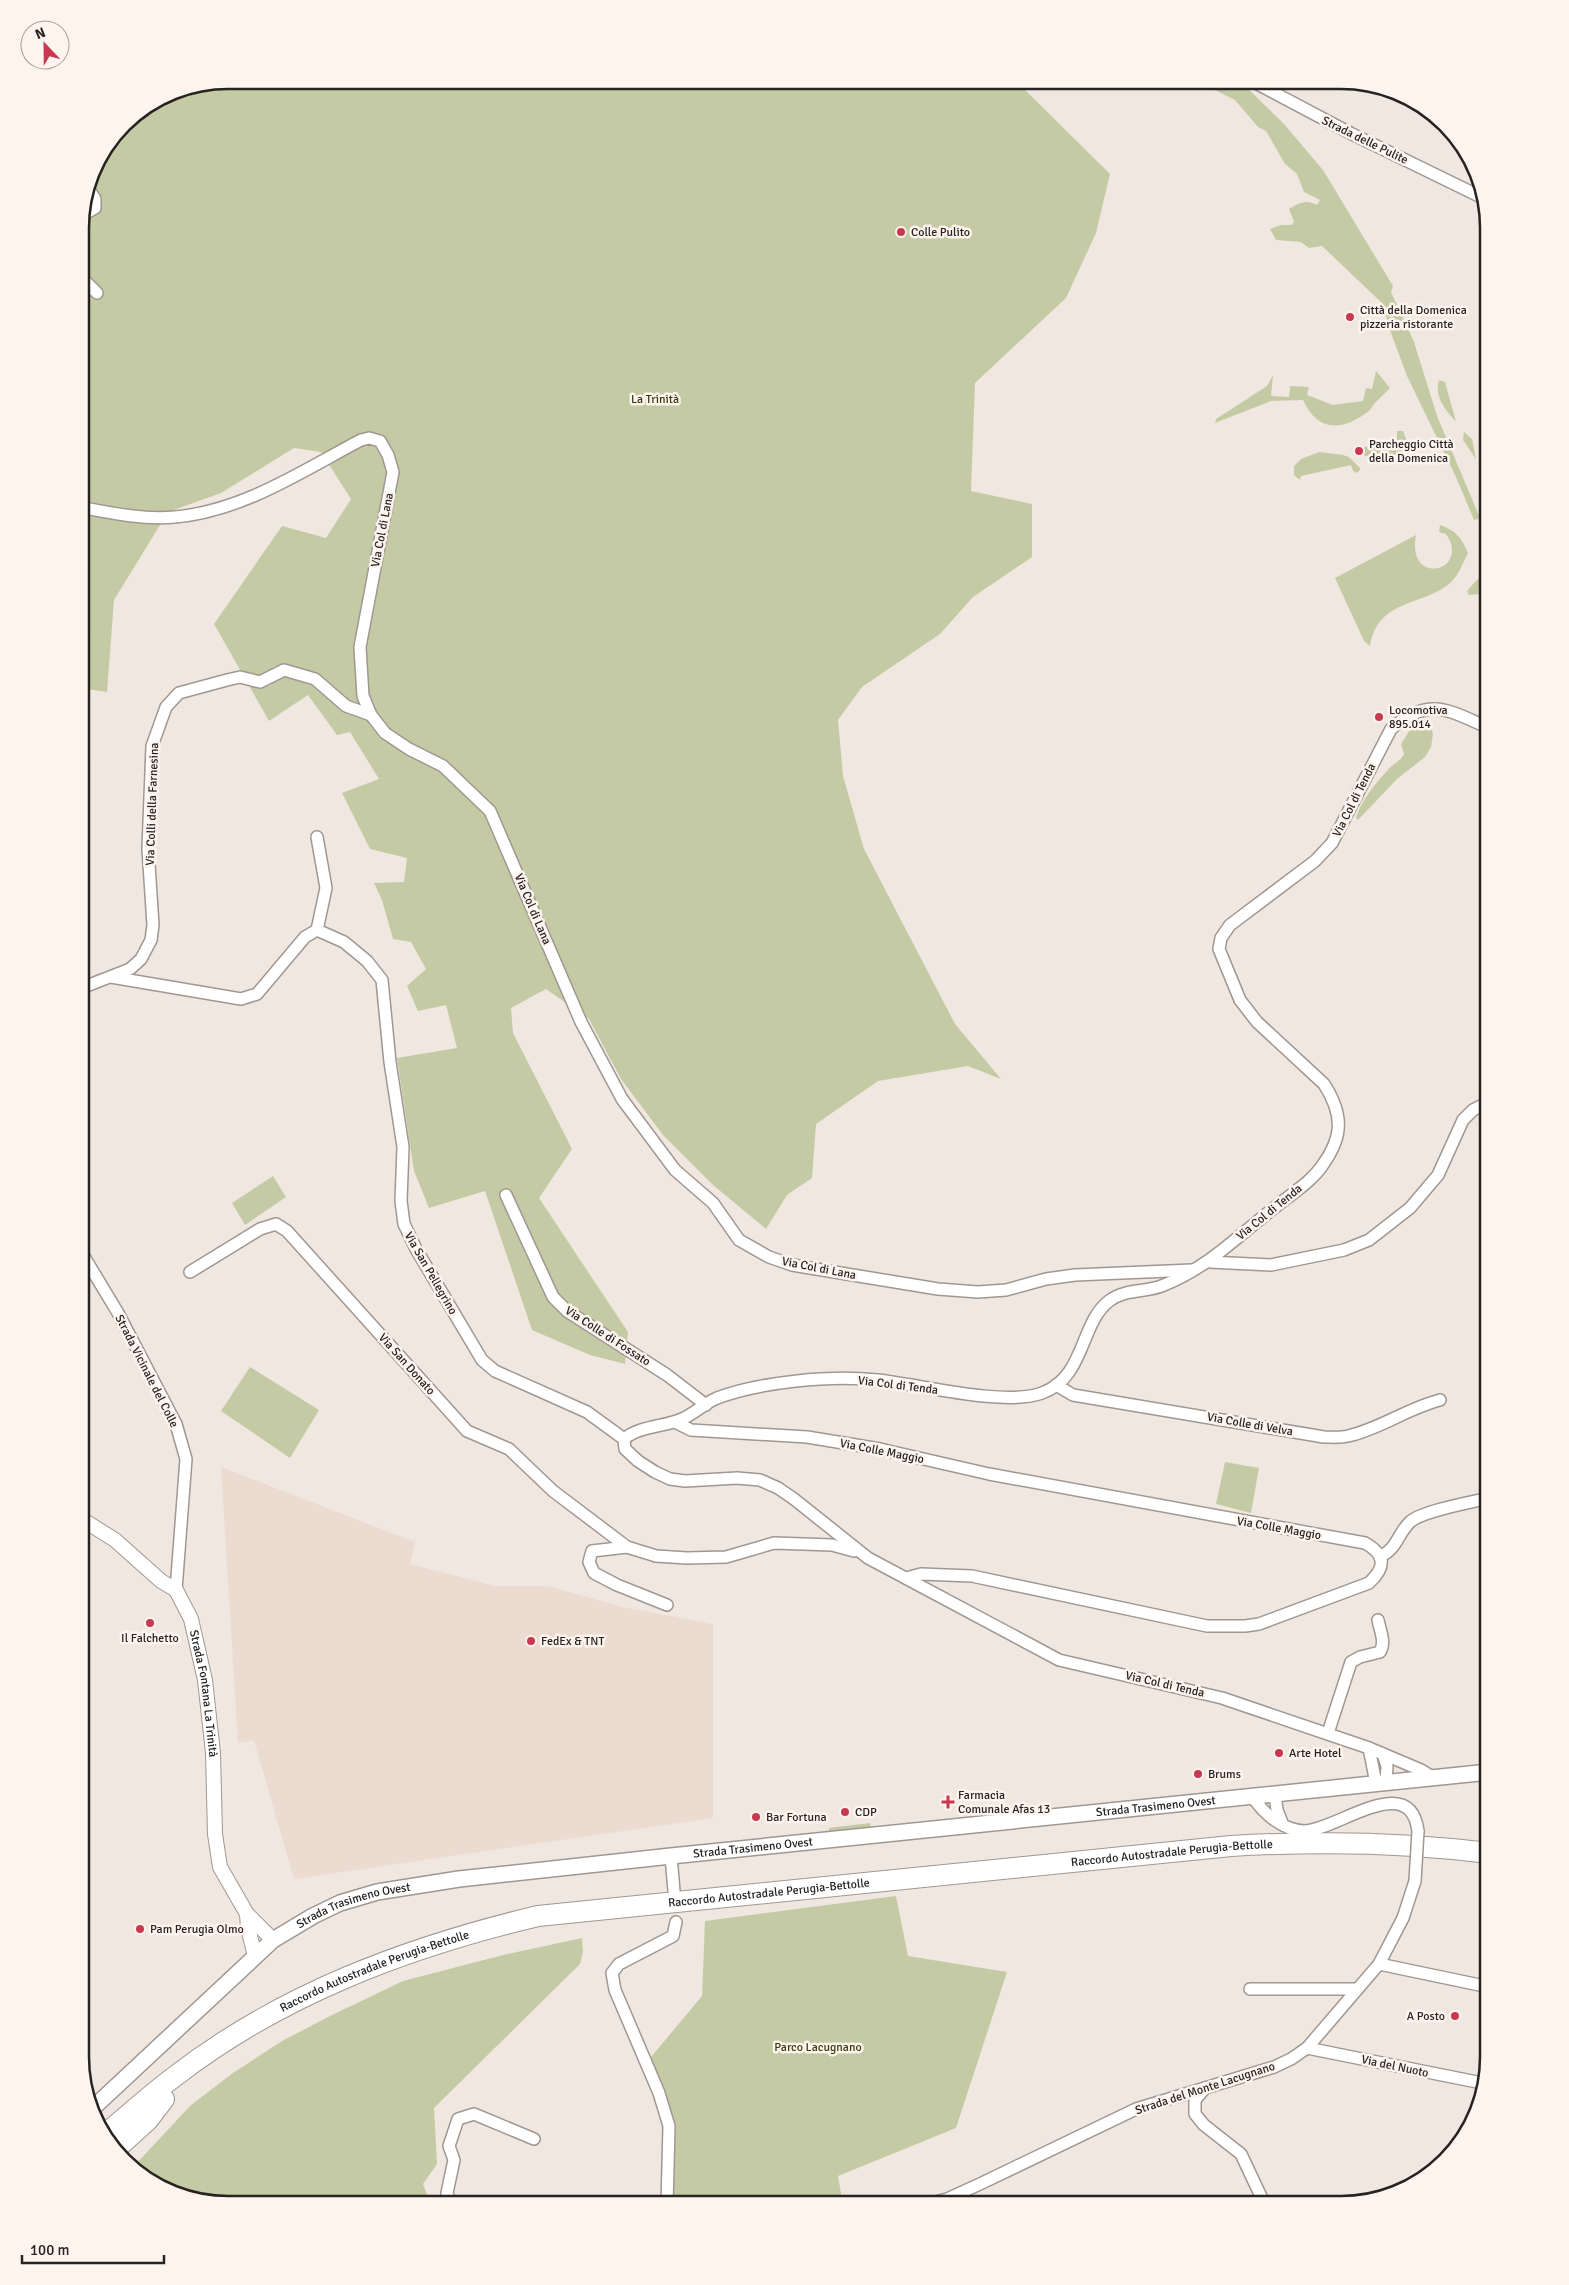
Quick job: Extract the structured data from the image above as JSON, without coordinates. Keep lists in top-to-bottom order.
{
  "streets": {
    "highway": ["Raccordo Autostradale Perugia-Bettolle"],
    "main road": ["Strada Trasimeno Ovest"],
    "street": [
      "Strada delle Pulite",
      "Via Col di Lana",
      "Via Col di Tenda",
      "Via Colli della Farnesina",
      "Via San Pellegrino",
      "Via Colle di Fossato",
      "Via San Donato",
      "Strada Vicinale del Colle",
      "Via Colle di Velva",
      "Via Colle Maggio",
      "Strada Fontana La Trinità",
      "Via del Nuoto",
      "Strada del Monte Lacugnano"
    ]
  },
  "crossings": [
    ["Via Col di Lana", "Via Col di Tenda"],
    ["Via Col di Lana", "Via Colli della Farnesina"],
    ["Via Col di Tenda", "Via San Pellegrino"],
    ["Via Col di Tenda", "Via Colle di Fossato"],
    ["Via Col di Tenda", "Via San Donato"],
    ["Via Col di Tenda", "Via Colle di Velva"],
    ["Via Col di Tenda", "Via Colle Maggio"],
    ["Via Col di Tenda", "Strada Trasimeno Ovest"],
    ["Strada Vicinale del Colle", "Strada Fontana La Trinità"],
    ["Strada Trasimeno Ovest", "Strada del Monte Lacugnano"],
    ["Via del Nuoto", "Strada del Monte Lacugnano"]
  ],
  "parks": ["La Trinità", "Parco Lacugnano"],
  "places": {
    "other": [
      "Colle Pulito",
      "Città della Domenica pizzeria ristorante",
      "Parcheggio Città della Domenica",
      "Locomotiva 895.014",
      "Il Falchetto",
      "FedEx & TNT",
      "Arte Hotel",
      "Brums",
      "CDP",
      "Bar Fortuna",
      "Pam Perugia Olmo",
      "A Posto"
    ],
    "health": ["Farmacia Comunale Afas 13"]
  },
  "scale_bar": "100 m",
  "north": "top"
}
